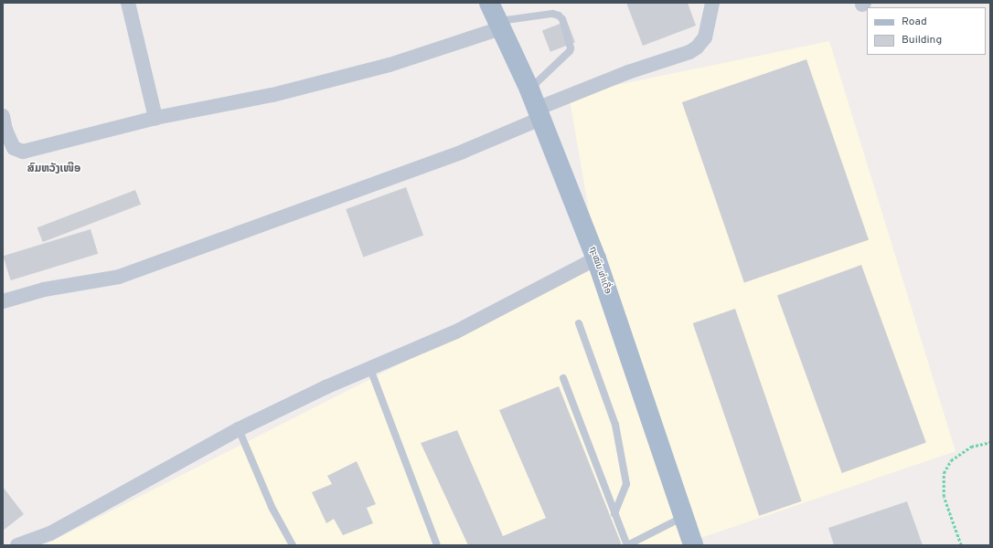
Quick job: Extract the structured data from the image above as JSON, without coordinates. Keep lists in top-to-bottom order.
{
  "streets": {
    "main road": ["ຖະໝົນ ທ່າເດື່ອ"]
  },
  "districts": ["ສົມຫວັງເໜືອ"],
  "legend": ["Road", "Building"]
}
